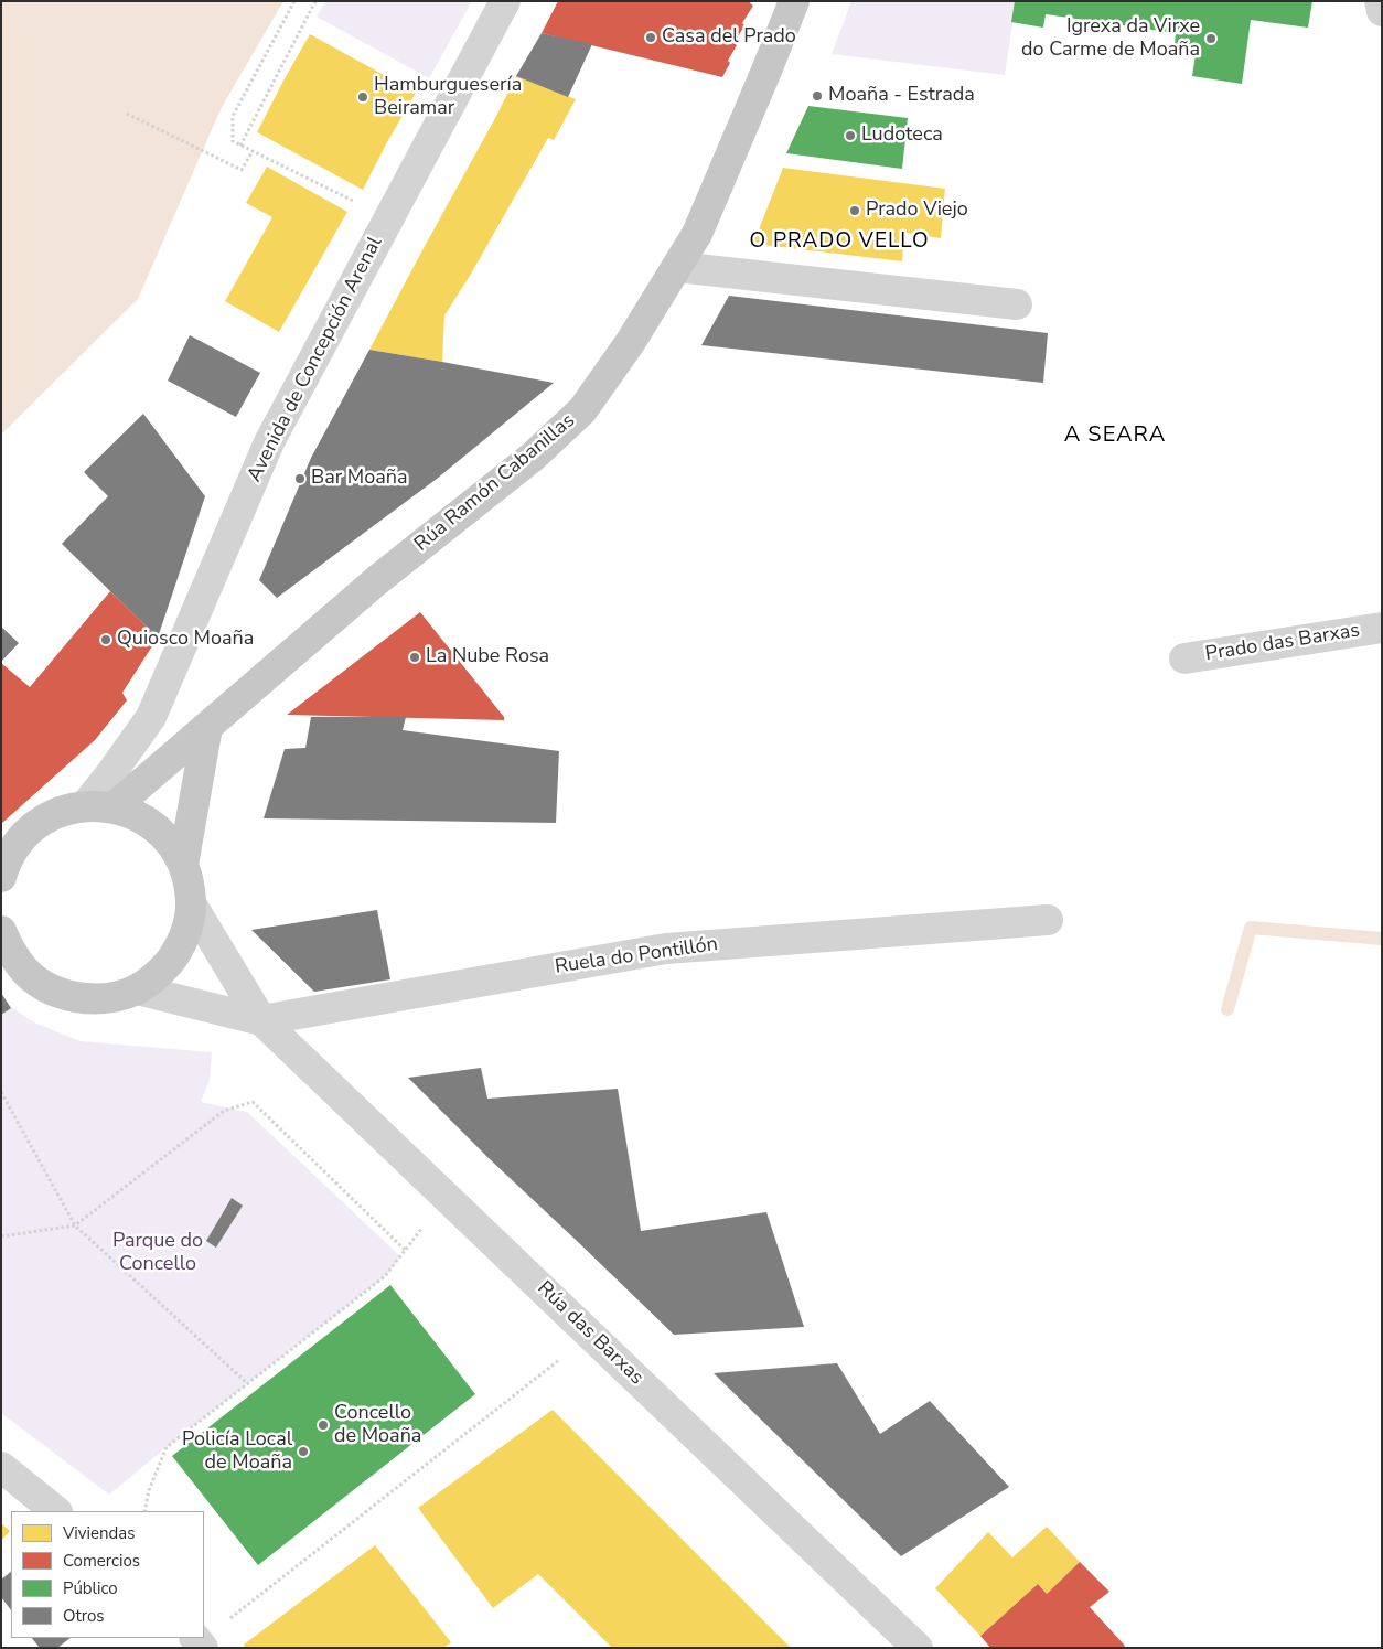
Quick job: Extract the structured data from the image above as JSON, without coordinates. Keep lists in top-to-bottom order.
{
  "streets": {
    "main road": ["Rúa Ramón Cabanillas"],
    "street": [
      "Avenida de Concepción Arenal",
      "Prado das Barxas",
      "Ruela do Pontillón",
      "Rúa das Barxas"
    ]
  },
  "crossings": [
    ["Avenida de Concepción Arenal", "Rúa Ramón Cabanillas"],
    ["Ruela do Pontillón", "Rúa das Barxas"]
  ],
  "districts": ["O PRADO VELLO", "A SEARA"],
  "parks": ["Parque do Concello"],
  "places": [
    "Casa del Prado",
    "Igrexa da Virxe do Carme de Moaña",
    "Moaña - Estrada",
    "Hamburguesería Beiramar",
    "Ludoteca",
    "Prado Viejo",
    "Bar Moaña",
    "Quiosco Moaña",
    "La Nube Rosa",
    "Concello de Moaña",
    "Policía Local de Moaña"
  ],
  "legend": [
    "Viviendas",
    "Comercios",
    "Público",
    "Otros"
  ]
}
